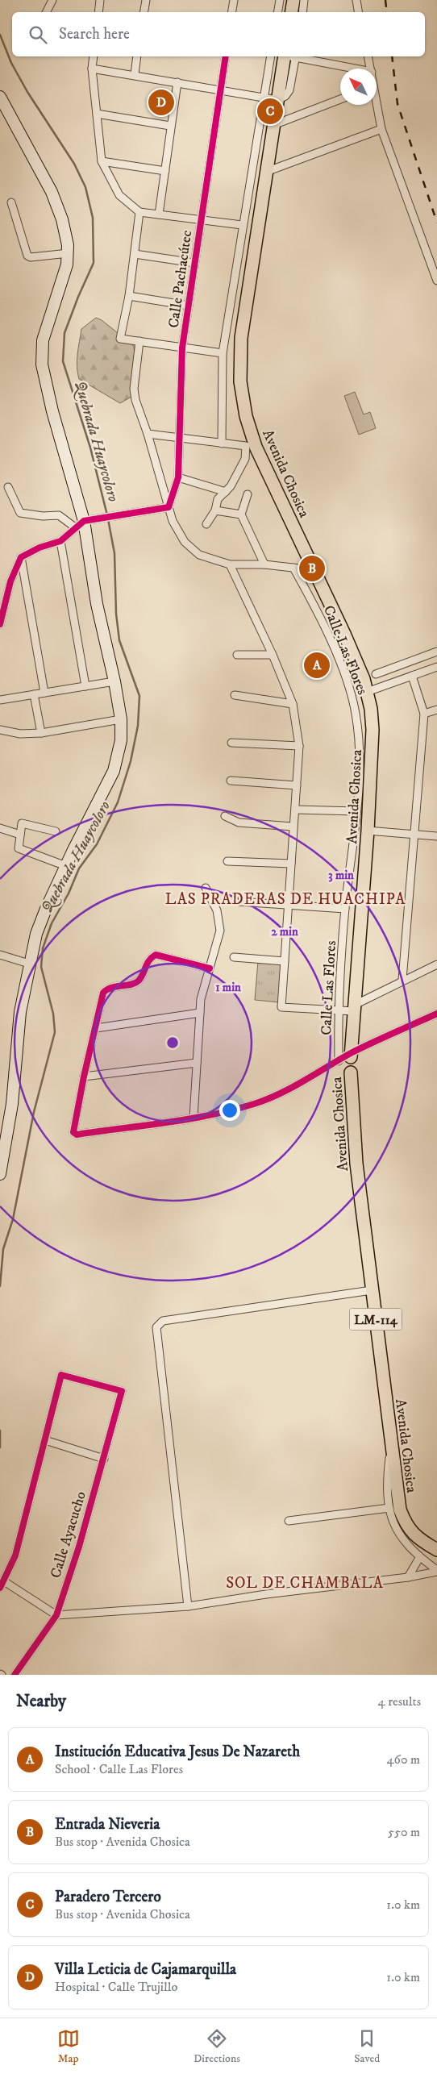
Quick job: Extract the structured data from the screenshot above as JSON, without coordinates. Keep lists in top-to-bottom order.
{
  "streets": {
    "main road": ["Avenida Chosica", "LM-114"],
    "street": ["Calle Pachacútec", "Calle Las Flores", "Calle Ayacucho"]
  },
  "districts": ["LAS PRADERAS DE HUACHIPA", "SOL DE CHAMBALA"],
  "water": ["Quebrada Huaycoloro"],
  "north": "top left",
  "page": {
    "search": "Search here",
    "pins": [
      "D",
      "C",
      "B",
      "A"
    ],
    "heading": ["Nearby", "4 results"],
    "list": [
      {
        "mark": "A",
        "name": "Institución Educativa Jesus De Nazareth",
        "note": "School · Calle Las Flores",
        "value": "460 m"
      },
      {
        "mark": "B",
        "name": "Entrada Nieveria",
        "note": "Bus stop · Avenida Chosica",
        "value": "550 m"
      },
      {
        "mark": "C",
        "name": "Paradero Tercero",
        "note": "Bus stop · Avenida Chosica",
        "value": "1.0 km"
      },
      {
        "mark": "D",
        "name": "Villa Leticia de Cajamarquilla",
        "note": "Hospital · Calle Trujillo",
        "value": "1.0 km"
      }
    ],
    "nav": ["Map", "Directions", "Saved"]
  },
  "rings": ["3 min", "2 min", "1 min"]
}
